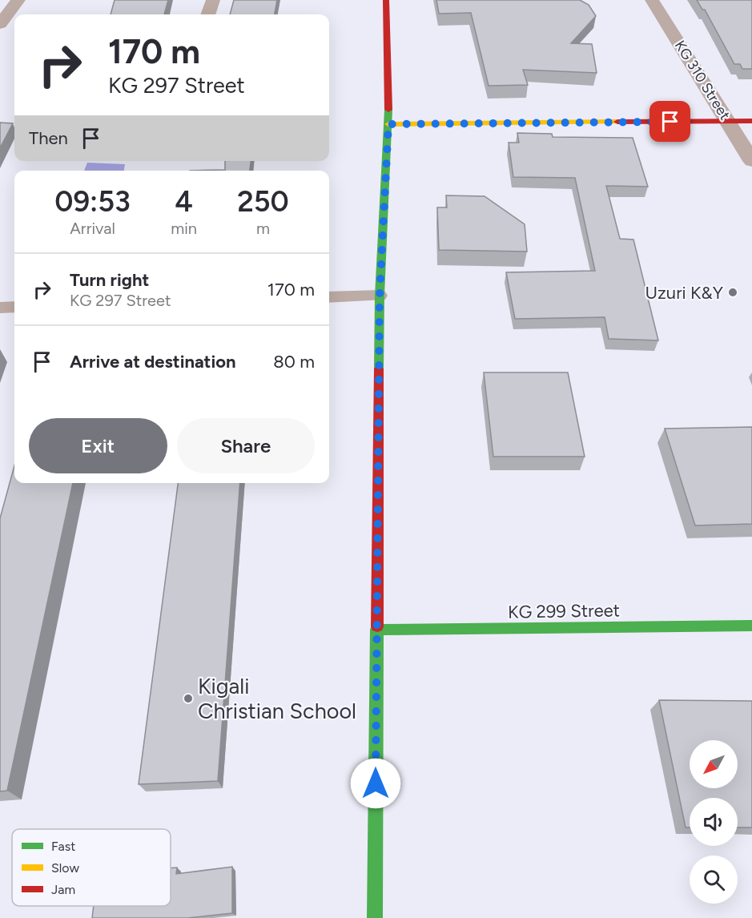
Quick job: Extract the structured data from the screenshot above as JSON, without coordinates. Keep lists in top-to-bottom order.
{
  "streets": {
    "main road": ["KG 299 Street"],
    "street": ["KG 310 Street"]
  },
  "places": ["Uzuri K&Y", "Kigali Christian School"],
  "legend": ["Fast", "Slow", "Jam"],
  "north": "bottom left",
  "page": {
    "turn": ["170 m", "KG 297 Street"],
    "then": "Then",
    "eta": [
      "09:53",
      "Arrival",
      "4",
      "min",
      "250",
      "m"
    ],
    "list": [
      {
        "name": "Turn right",
        "note": "KG 297 Street",
        "value": "170 m"
      },
      {
        "name": "Arrive at destination",
        "value": "80 m"
      }
    ],
    "buttons": ["Exit", "Share"]
  }
}
